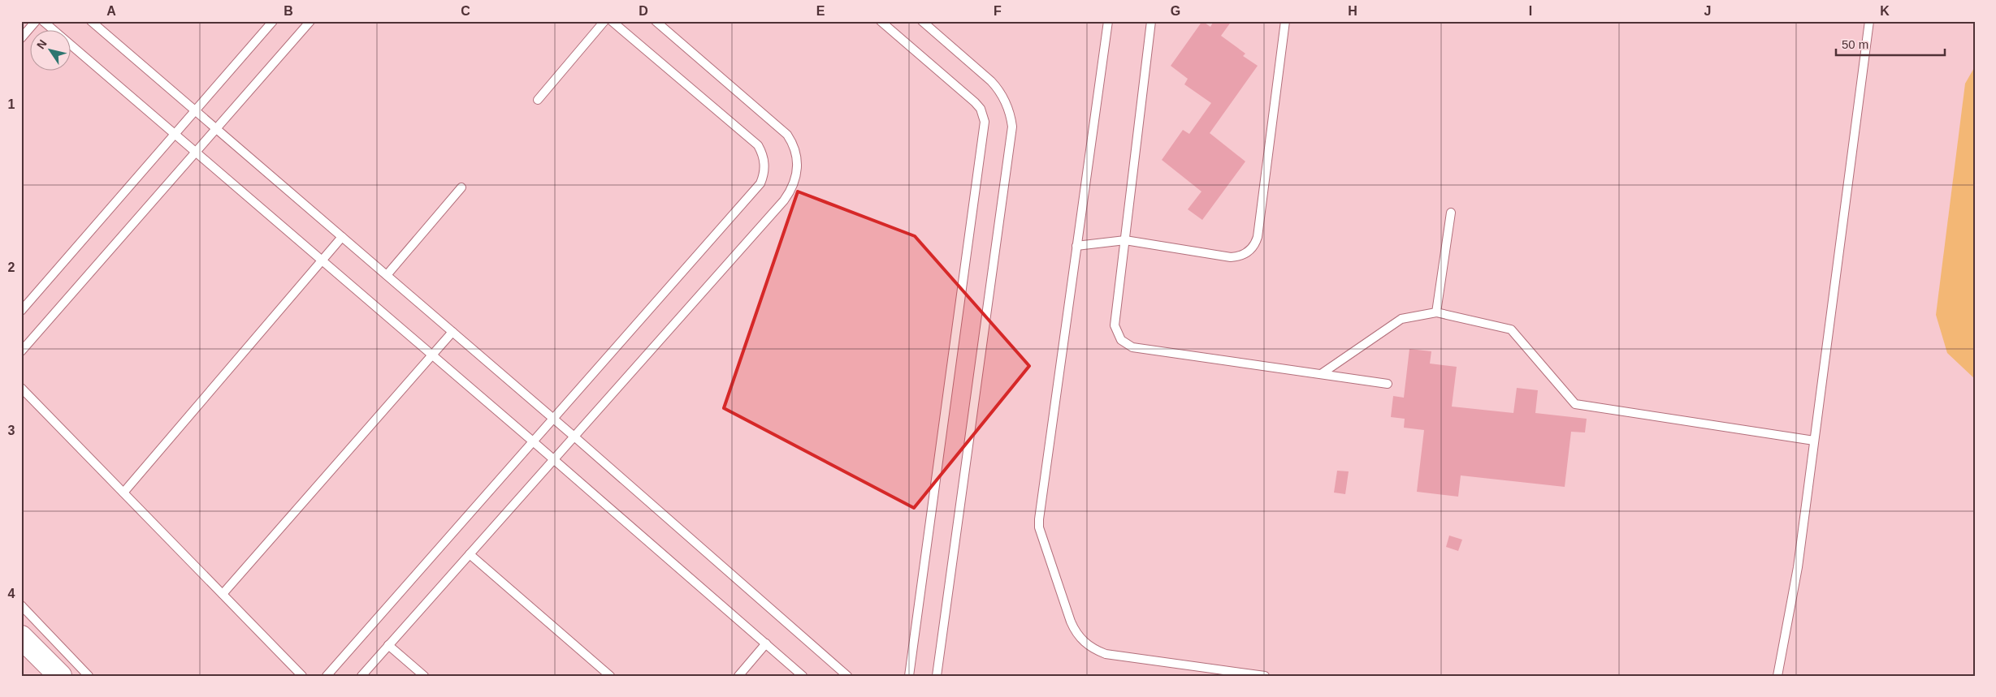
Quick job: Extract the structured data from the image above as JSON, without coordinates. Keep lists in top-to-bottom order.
{
  "scale_bar": "50 m",
  "north": "top left",
  "grid": {
    "columns": [
      "A",
      "B",
      "C",
      "D",
      "E",
      "F",
      "G",
      "H",
      "I",
      "J",
      "K"
    ],
    "rows": [
      "1",
      "2",
      "3",
      "4"
    ]
  }
}
